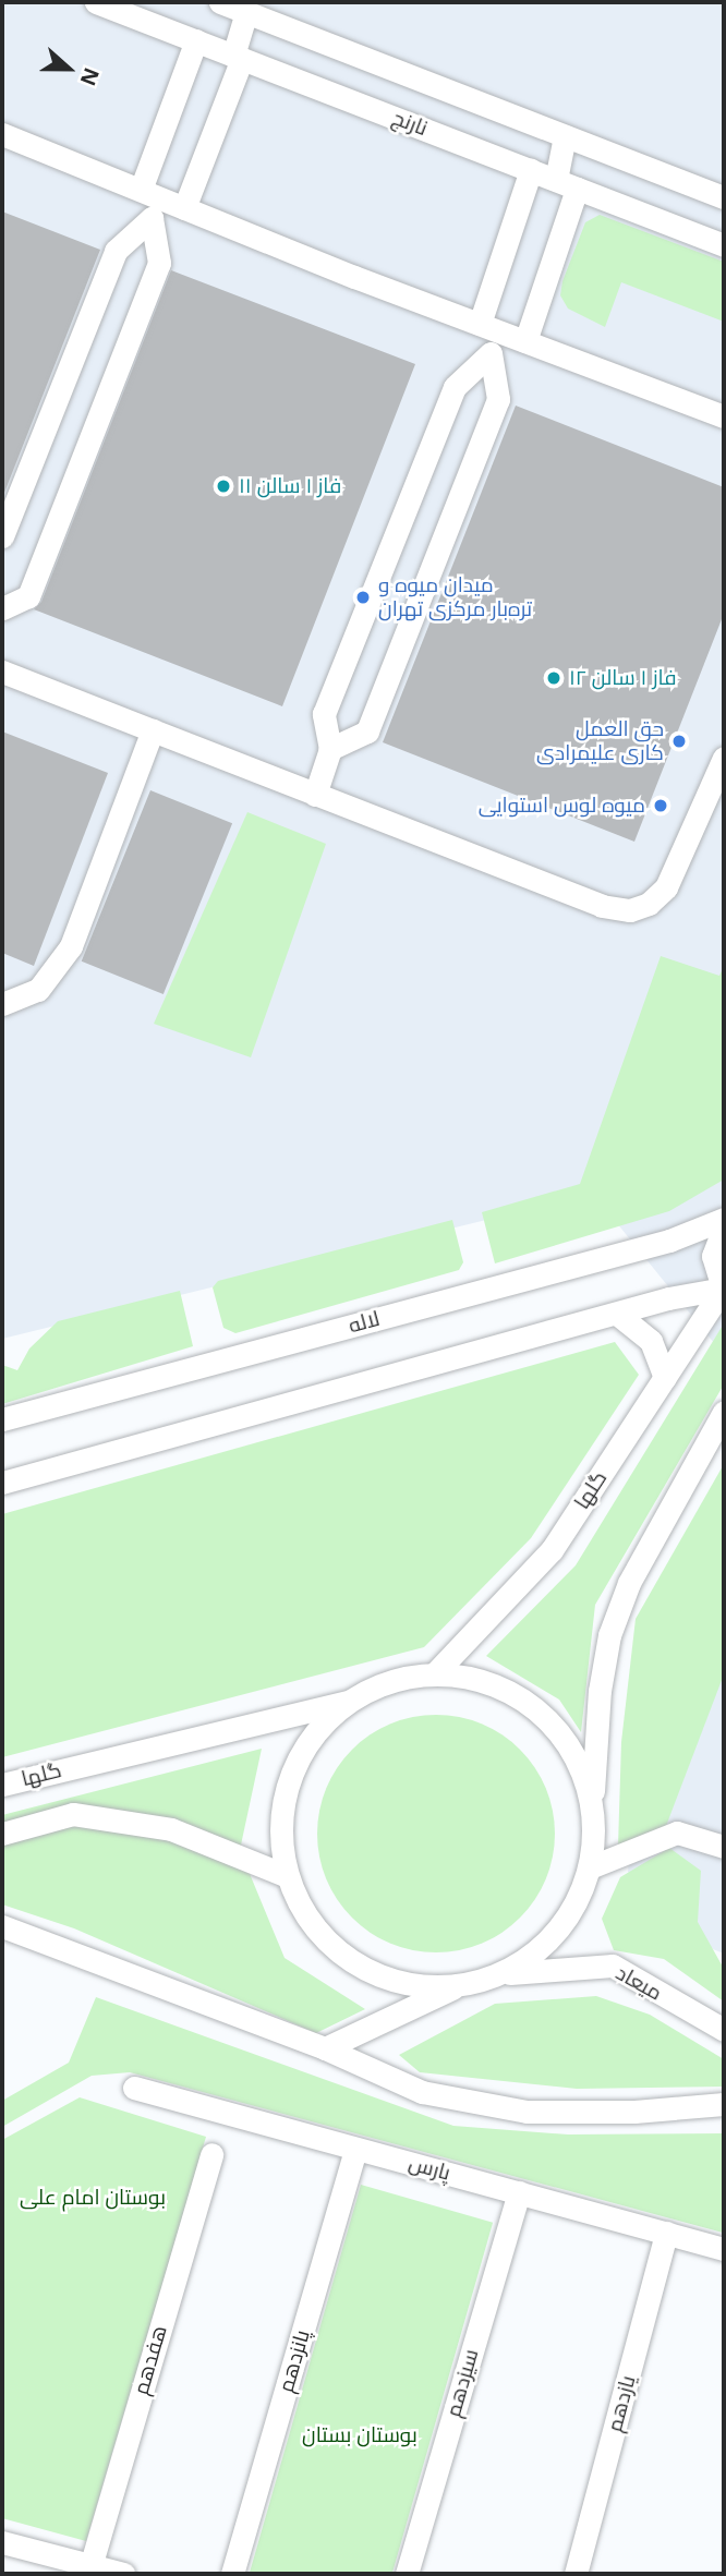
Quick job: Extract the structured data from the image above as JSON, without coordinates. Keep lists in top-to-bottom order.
{
  "streets": {
    "street": [
      "نارنج",
      "لاله",
      "گلها",
      "میعاد",
      "پارس",
      "هفدهم",
      "پانزدهم",
      "سیزدهم",
      "یازدهم"
    ]
  },
  "crossings": [
    ["پارس", "پانزدهم"],
    ["پارس", "سیزدهم"],
    ["پارس", "یازدهم"]
  ],
  "parks": ["بوستان امام علی", "بوستان بستان"],
  "places": [
    "فاز ۱ سالن ۱۱",
    "میدان میوه و تره‌بار مرکزی تهران",
    "فاز ۱ سالن ۱۲",
    "حق العمل کاری علیمرادی",
    "میوه لوس استوایی"
  ],
  "north": "right"
}
